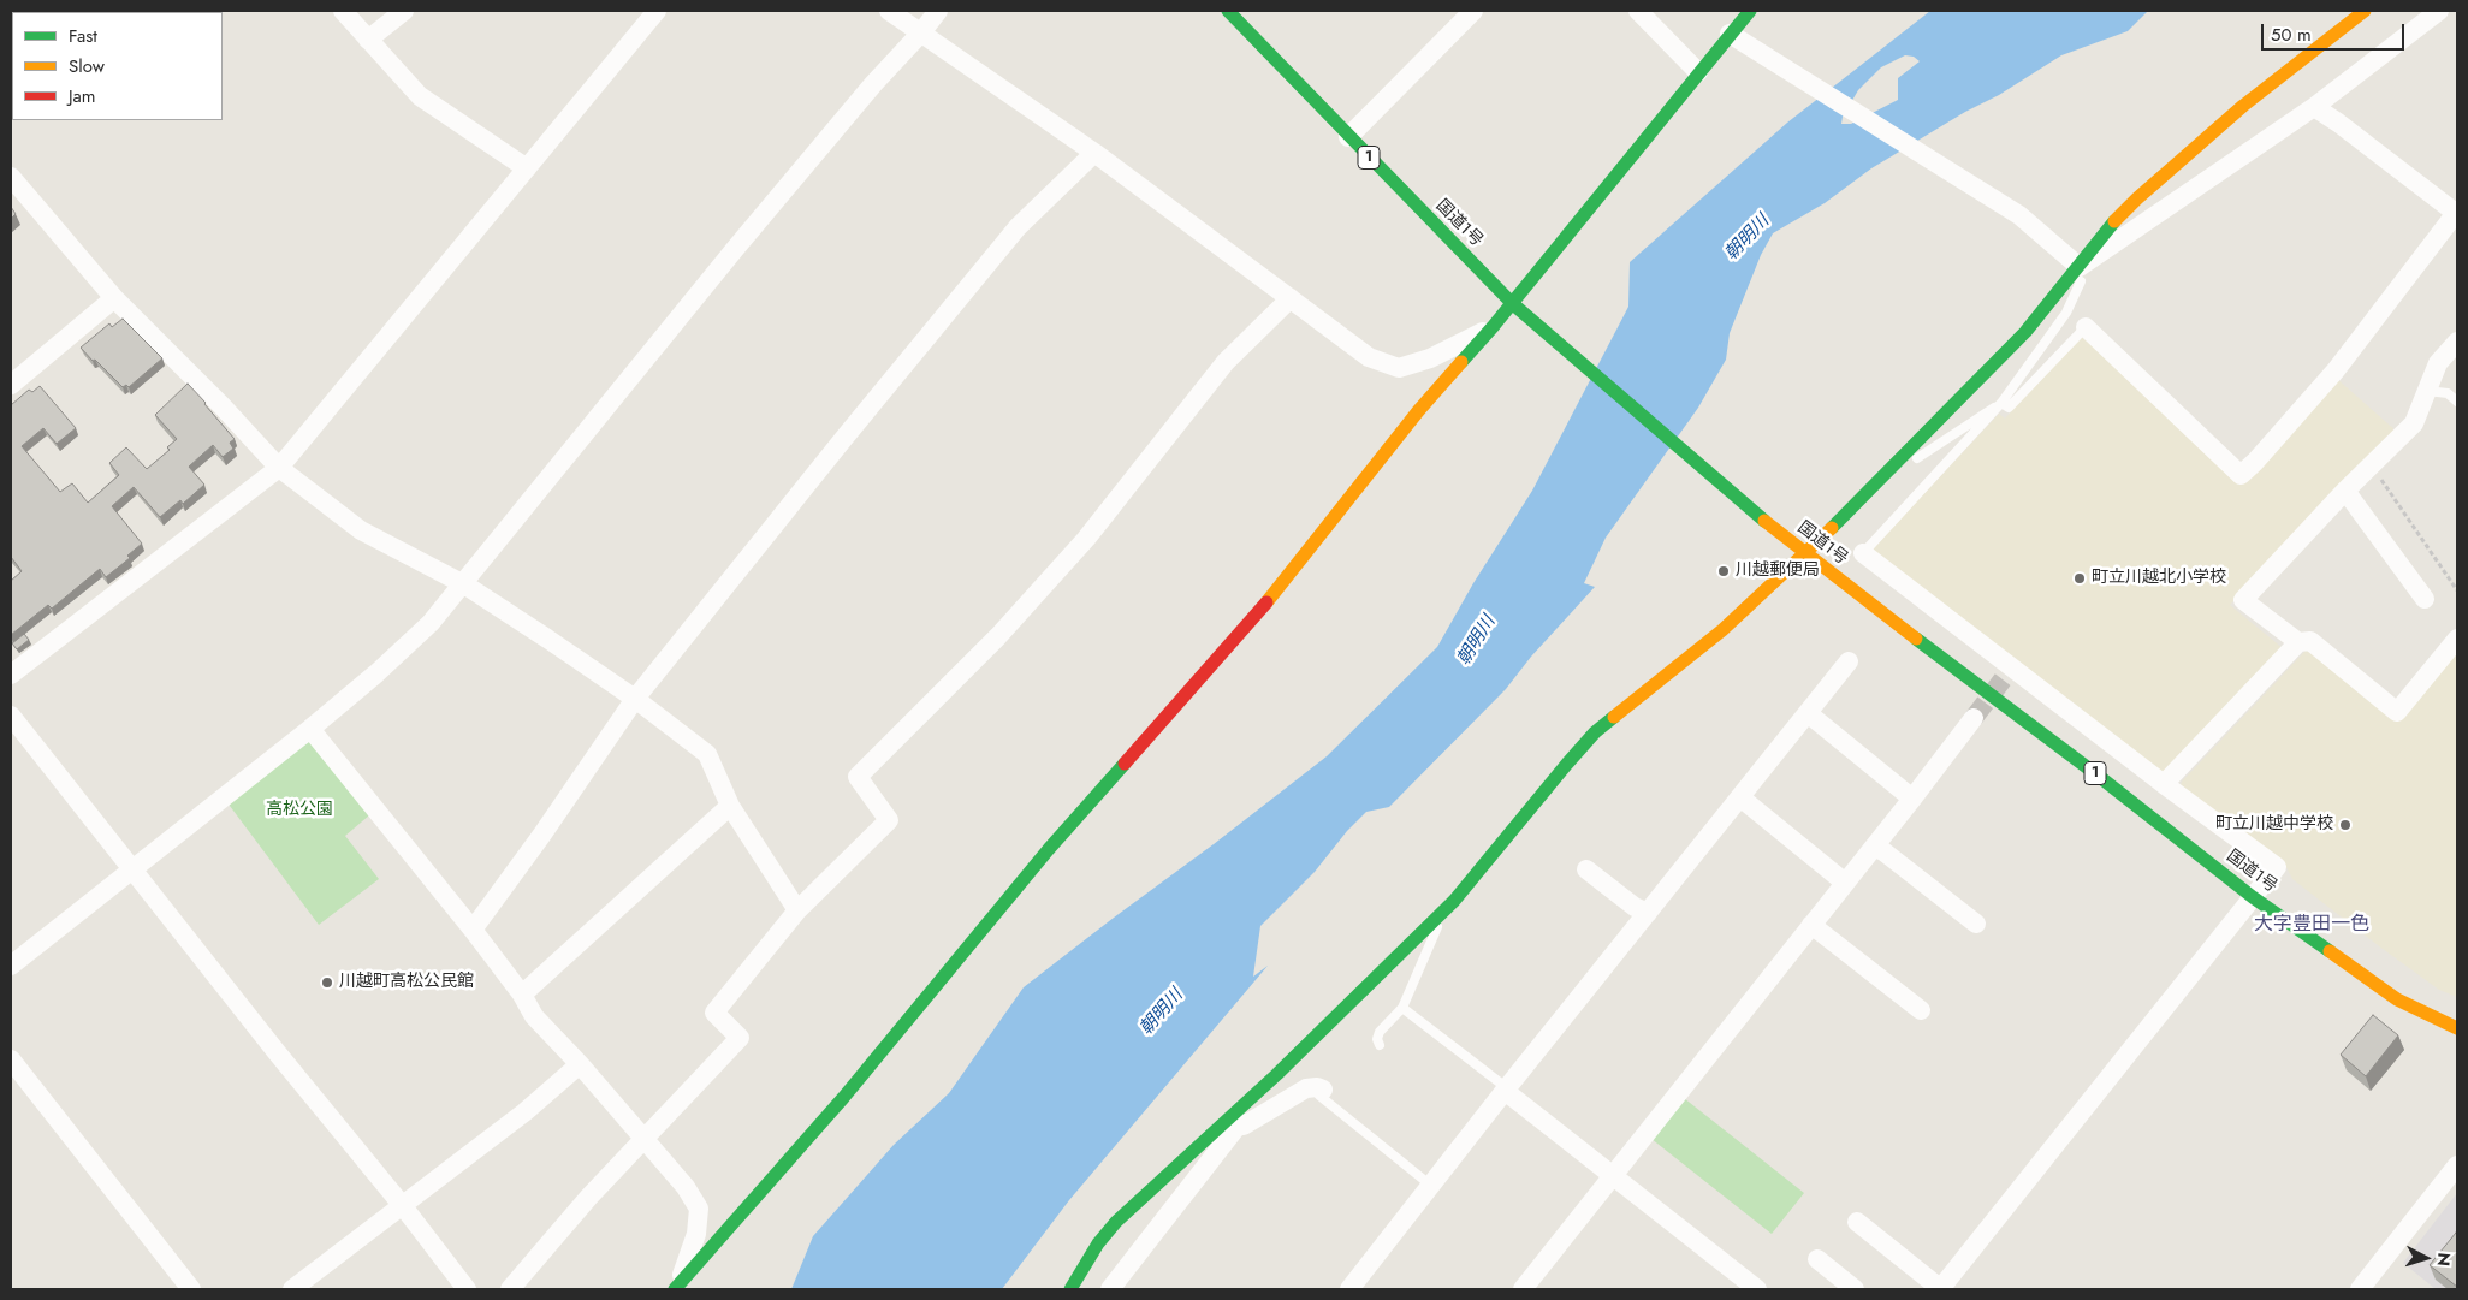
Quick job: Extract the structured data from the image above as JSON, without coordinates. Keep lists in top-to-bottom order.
{
  "streets": {
    "main road": ["1", "国道1号"]
  },
  "districts": ["大字豊田一色"],
  "water": ["朝明川"],
  "parks": ["高松公園"],
  "places": [
    "川越郵便局",
    "町立川越北小学校",
    "町立川越中学校",
    "川越町高松公民館"
  ],
  "legend": ["Fast", "Slow", "Jam"],
  "scale_bar": "50 m",
  "north": "right"
}
